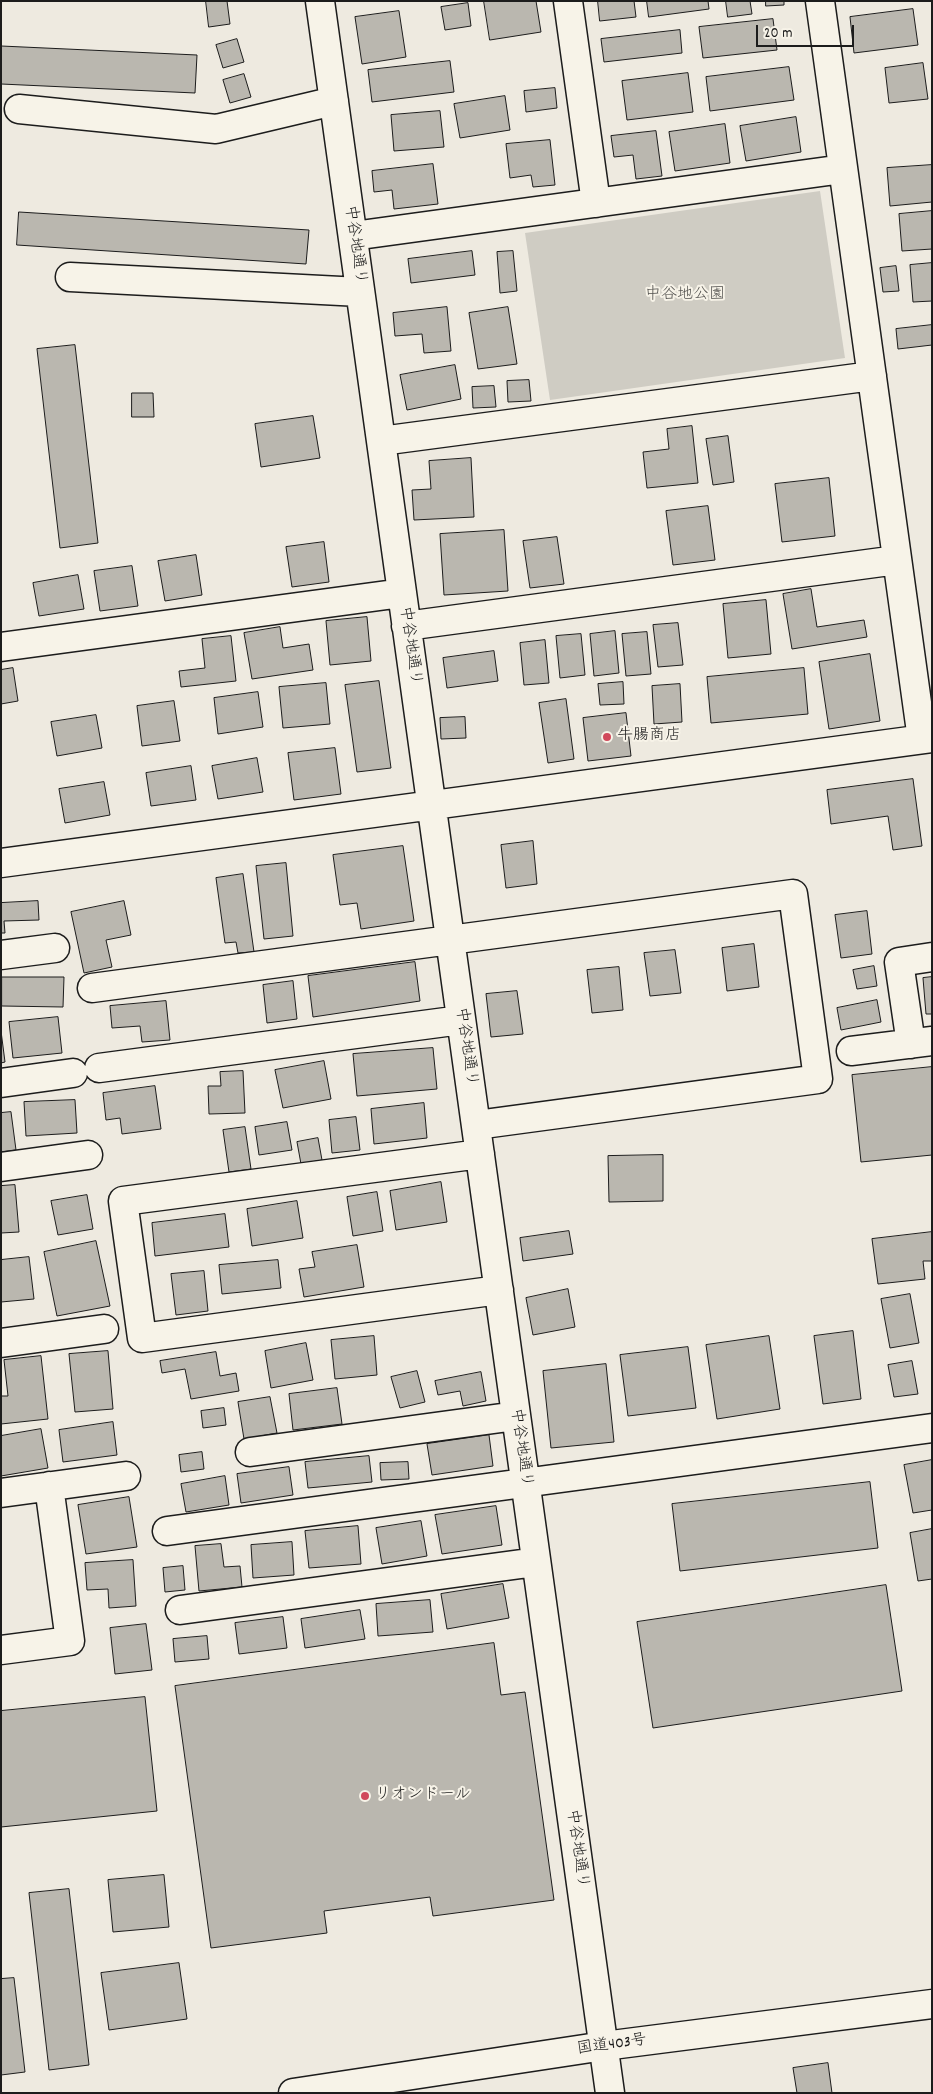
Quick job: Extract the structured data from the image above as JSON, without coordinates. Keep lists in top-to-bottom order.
{
  "streets": {
    "main road": ["中谷地通り", "国道403号"]
  },
  "crossings": [
    ["中谷地通り", "国道403号"]
  ],
  "parks": ["中谷地公園"],
  "places": ["牛腸商店", "リオンドール"],
  "scale_bar": "20 m"
}
